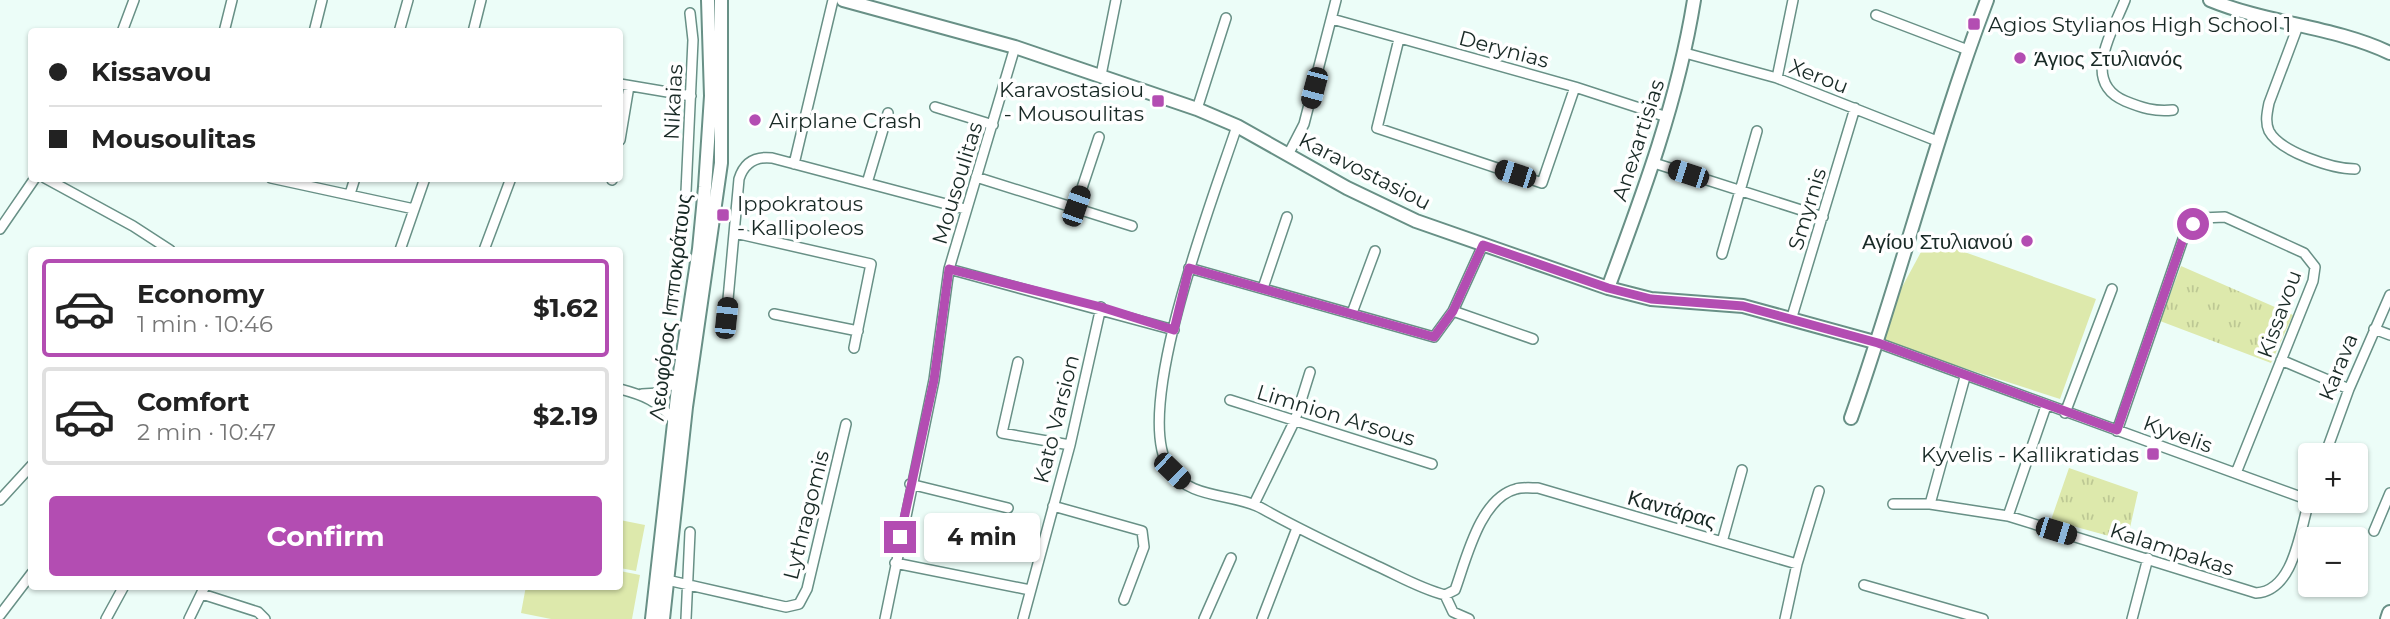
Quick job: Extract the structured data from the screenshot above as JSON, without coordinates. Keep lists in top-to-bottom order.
{
  "streets": {
    "street": [
      "Derynias",
      "Xerou",
      "Nikaias",
      "Anexartisias",
      "Karavostasiou",
      "Mousoulitas",
      "Smyrnis",
      "Λεωφόρος Ιπποκράτους",
      "Kissavou",
      "Karava",
      "Limnion Arsous",
      "Kato Varsion",
      "Kyvelis",
      "Καντάρας",
      "Lythragomis",
      "Kalampakas"
    ]
  },
  "crossings": [
    ["Derynias", "Anexartisias"],
    ["Xerou", "Anexartisias"],
    ["Xerou", "Smyrnis"],
    ["Anexartisias", "Karavostasiou"],
    ["Karavostasiou", "Mousoulitas"],
    ["Karavostasiou", "Smyrnis"],
    ["Karavostasiou", "Kyvelis"],
    ["Λεωφόρος Ιπποκράτους", "Lythragomis"],
    ["Kissavou", "Kyvelis"]
  ],
  "places": {
    "transit": [
      "Agios Stylianos High School 1",
      "Karavostasiou - Mousoulitas",
      "Ippokratous - Kallipoleos",
      "Kyvelis - Kallikratidas"
    ],
    "other": ["Άγιος Στυλιανός", "Airplane Crash", "Αγίου Στυλιανού"]
  },
  "page": {
    "banner": ["Kissavou", "Mousoulitas"],
    "list": [
      {
        "name": "Economy",
        "note": "1 min · 10:46",
        "value": "$1.62"
      },
      {
        "name": "Comfort",
        "note": "2 min · 10:47",
        "value": "$2.19"
      }
    ],
    "map_buttons": ["+", "−"],
    "buttons": "Confirm",
    "bubble": "4 min"
  }
}
